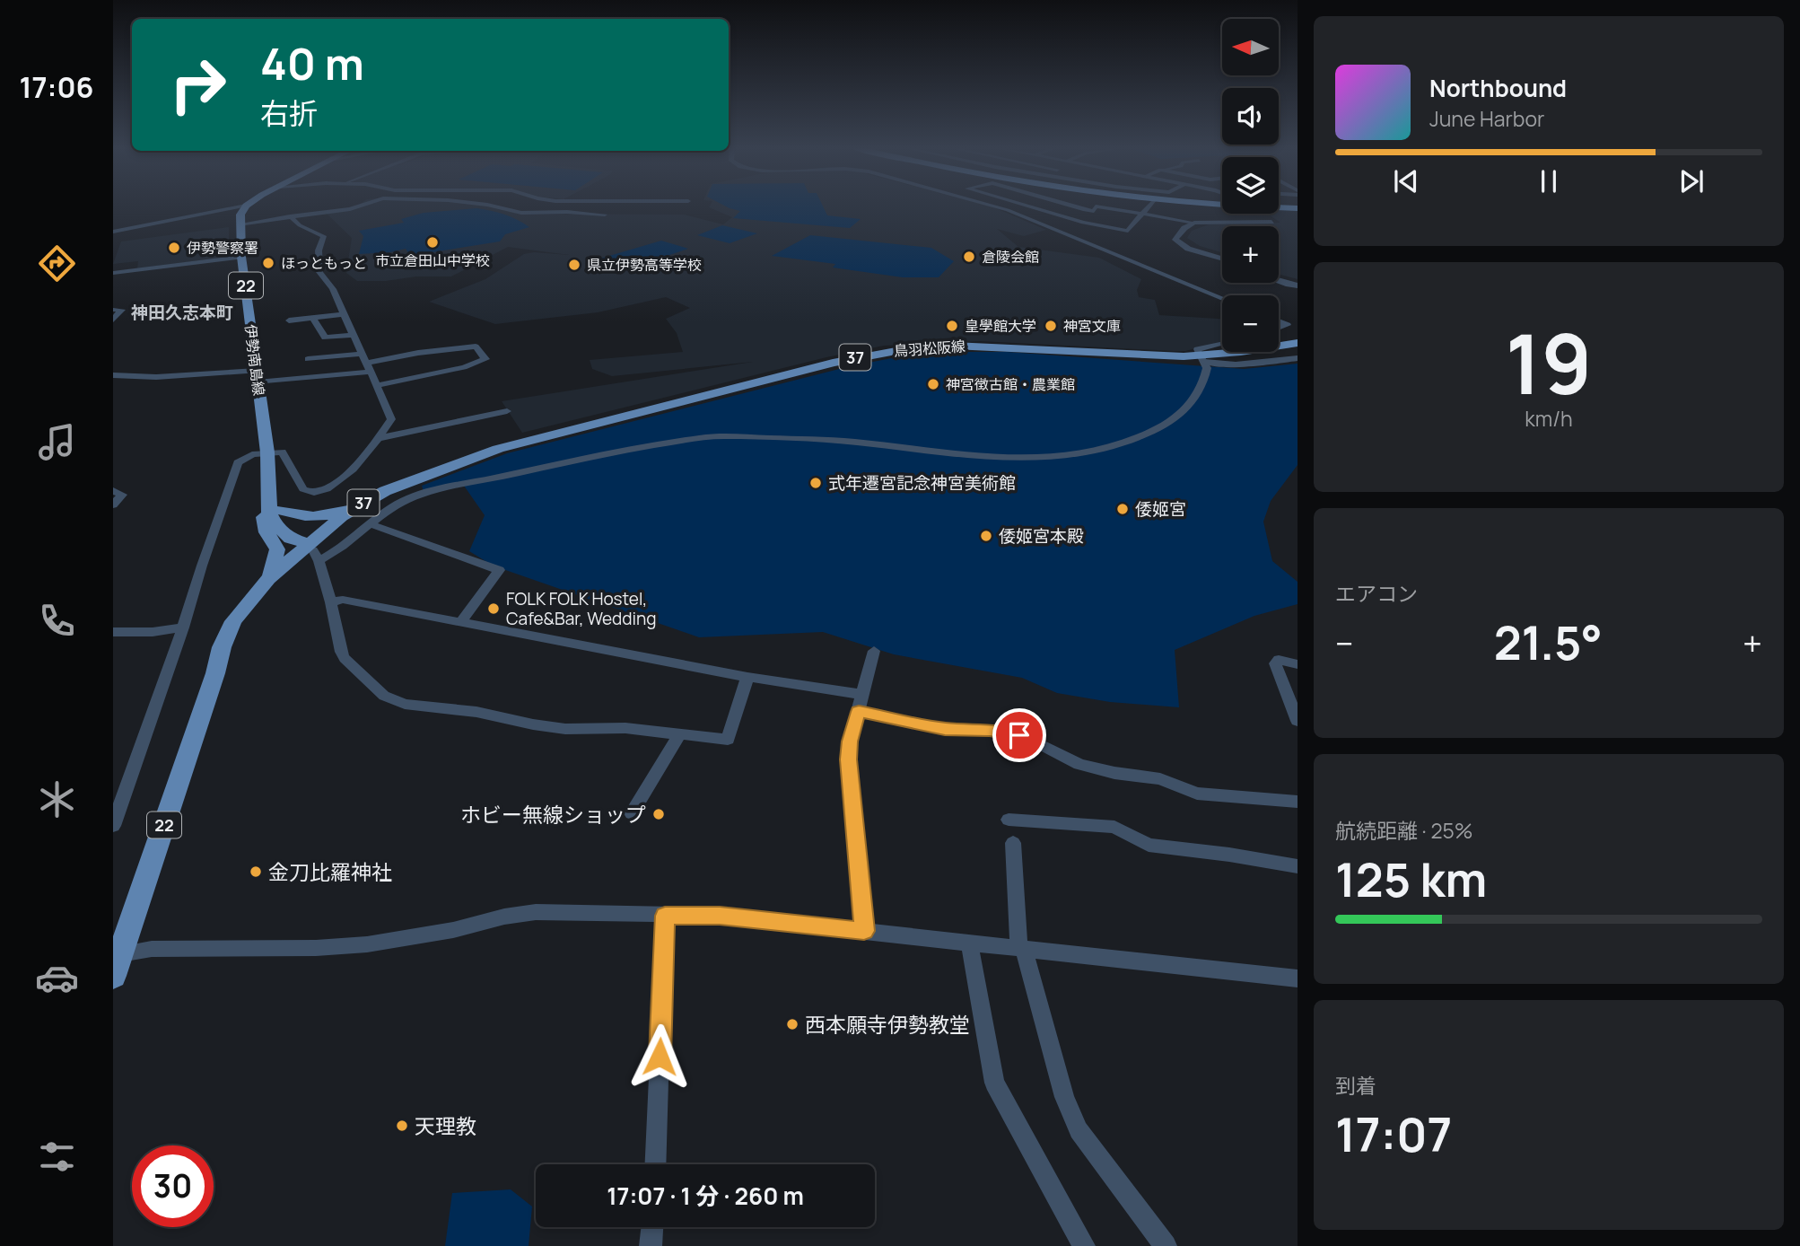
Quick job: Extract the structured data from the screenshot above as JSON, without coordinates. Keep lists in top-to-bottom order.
{
  "streets": {
    "main road": [
      "22",
      "鳥羽松阪線",
      "37",
      "伊勢南島線"
    ]
  },
  "crossings": [
    ["22", "鳥羽松阪線"],
    ["22", "伊勢南島線"],
    ["鳥羽松阪線", "伊勢南島線"]
  ],
  "districts": ["神田久志本町"],
  "places": [
    "市立倉田山中学校",
    "伊勢警察署",
    "倉陵会館",
    "ほっともっと",
    "県立伊勢高等学校",
    "皇學館大学",
    "神宮文庫",
    "神宮徴古館・農業館",
    "式年遷宮記念神宮美術館",
    "倭姬宮",
    "倭姬宮本殿",
    "FOLK FOLK Hostel, Cafe&Bar, Wedding",
    "ホビー無線ショップ",
    "金刀比羅神社",
    "西本願寺伊勢教堂",
    "天理教"
  ],
  "north": "left",
  "page": {
    "tabs": "17:06",
    "map_buttons": ["+", "−"],
    "turn": ["40 m", "右折"],
    "song": ["Northbound", "June Harbor"],
    "tile": [
      ["19", "km/h"],
      "エアコン",
      ["航続距離 · 25%", "125 km"],
      ["到着", "17:07"]
    ],
    "heat": ["−", "21.5°", "+"],
    "limit": "30",
    "trip": "17:07 · 1 分 · 260 m"
  }
}
